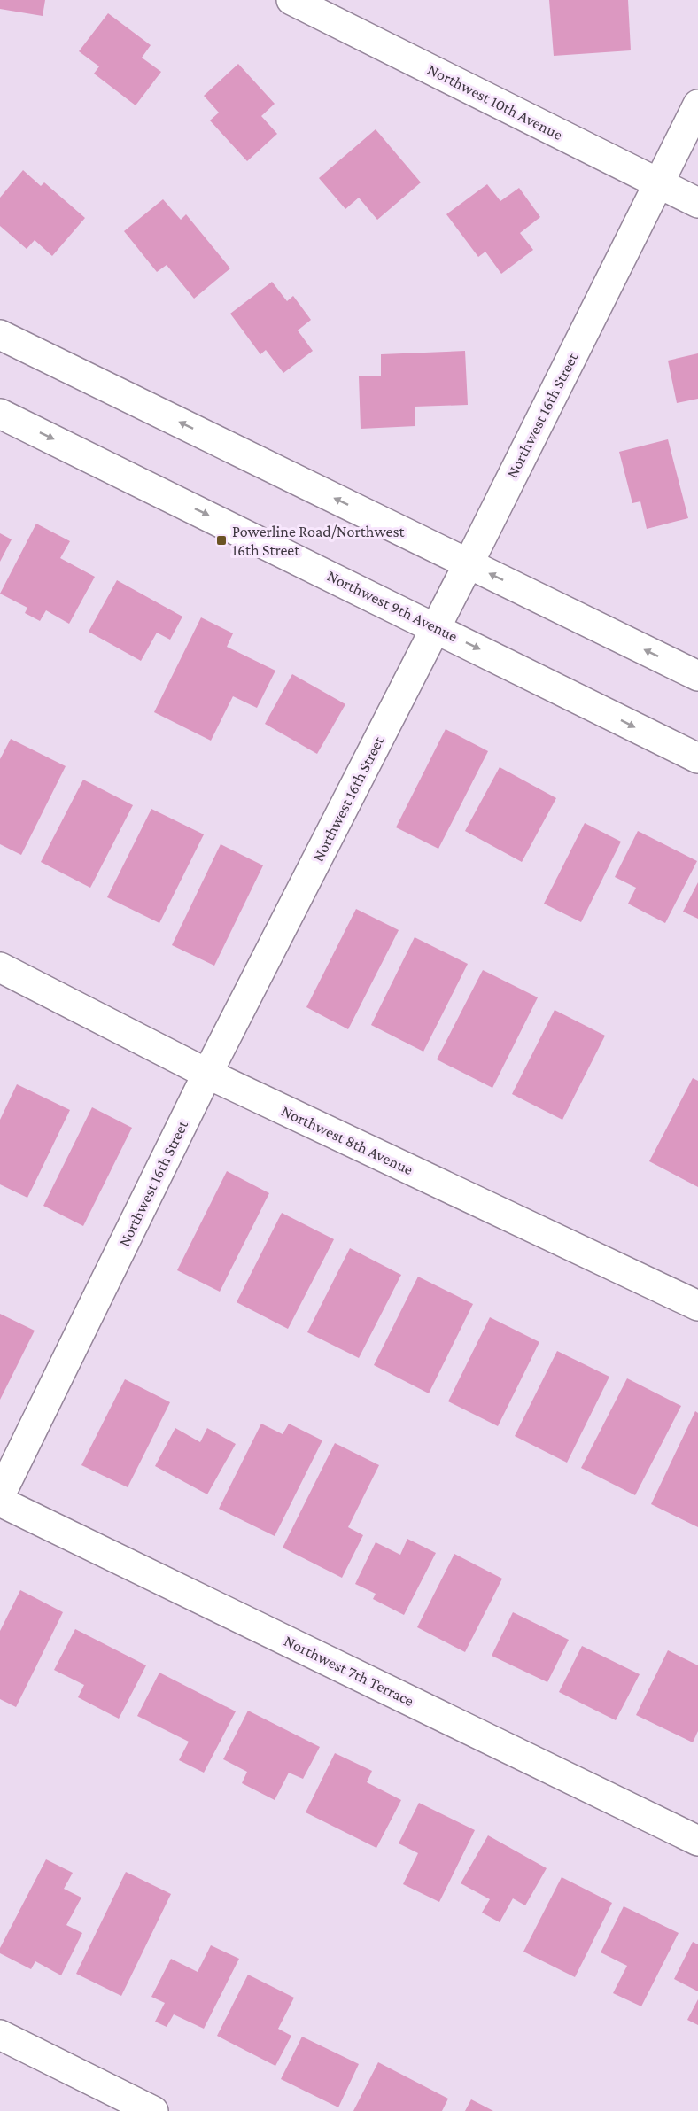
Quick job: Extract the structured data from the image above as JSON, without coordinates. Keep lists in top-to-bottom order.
{
  "streets": {
    "street": [
      "Northwest 10th Avenue",
      "Northwest 16th Street",
      "Northwest 9th Avenue",
      "Northwest 8th Avenue",
      "Northwest 7th Terrace"
    ]
  },
  "crossings": [
    ["Northwest 10th Avenue", "Northwest 16th Street"],
    ["Northwest 16th Street", "Northwest 9th Avenue"],
    ["Northwest 16th Street", "Northwest 8th Avenue"]
  ],
  "places": {
    "transit": ["Powerline Road/Northwest 16th Street"]
  }
}
